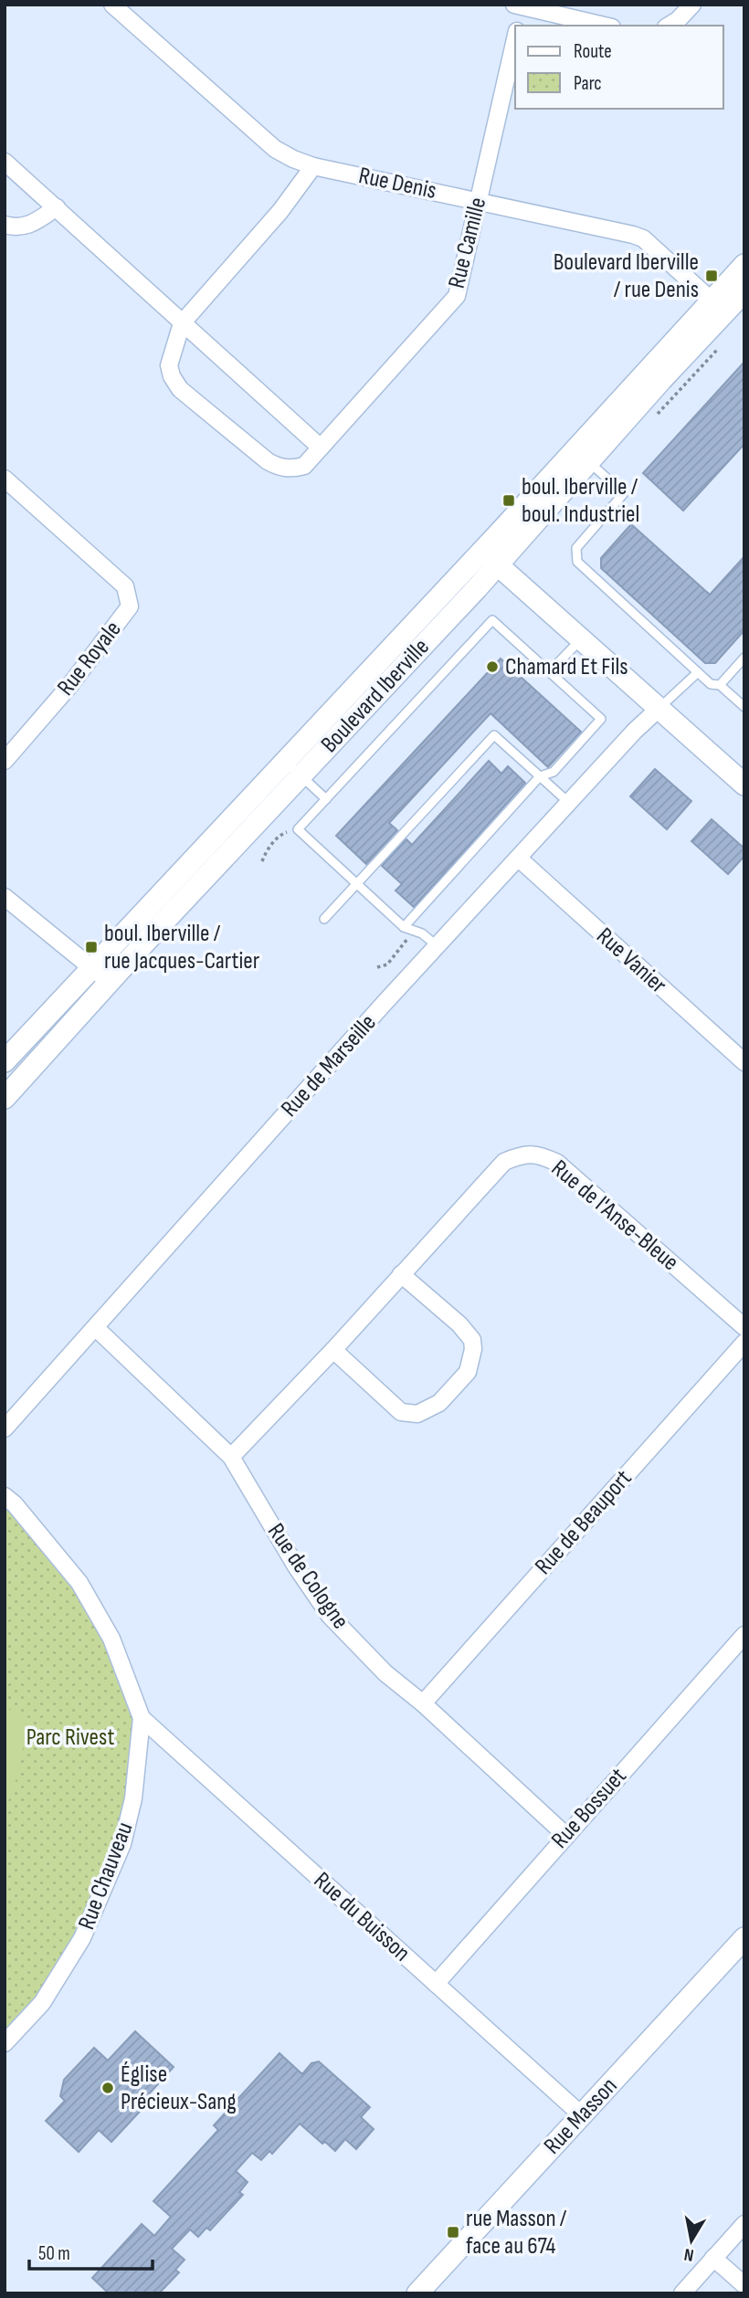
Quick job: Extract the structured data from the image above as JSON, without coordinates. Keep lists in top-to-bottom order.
{
  "streets": {
    "street": [
      "Rue Denis",
      "Rue Camille",
      "Rue Royale",
      "Boulevard Iberville",
      "Rue Vanier",
      "Rue de Marseille",
      "Rue de l'Anse-Bleue",
      "Rue de Beauport",
      "Rue de Cologne",
      "Rue Bossuet",
      "Rue Chauveau",
      "Rue du Buisson",
      "Rue Masson"
    ]
  },
  "crossings": [
    ["Rue Denis", "Rue Camille"],
    ["Rue Denis", "Boulevard Iberville"],
    ["Rue Vanier", "Rue de Marseille"],
    ["Rue de Marseille", "Rue de Cologne"],
    ["Rue de l'Anse-Bleue", "Rue de Cologne"],
    ["Rue de Beauport", "Rue de Cologne"],
    ["Rue de Cologne", "Rue Bossuet"],
    ["Rue Bossuet", "Rue du Buisson"],
    ["Rue Chauveau", "Rue du Buisson"],
    ["Rue du Buisson", "Rue Masson"]
  ],
  "parks": ["Parc Rivest"],
  "places": {
    "transit": [
      "Boulevard Iberville / rue Denis",
      "boul. Iberville / boul. Industriel",
      "boul. Iberville / rue Jacques-Cartier",
      "rue Masson / face au 674"
    ],
    "other": ["Chamard Et Fils", "Église Précieux-Sang"]
  },
  "legend": ["Route", "Parc"],
  "scale_bar": "50 m",
  "north": "bottom"
}
